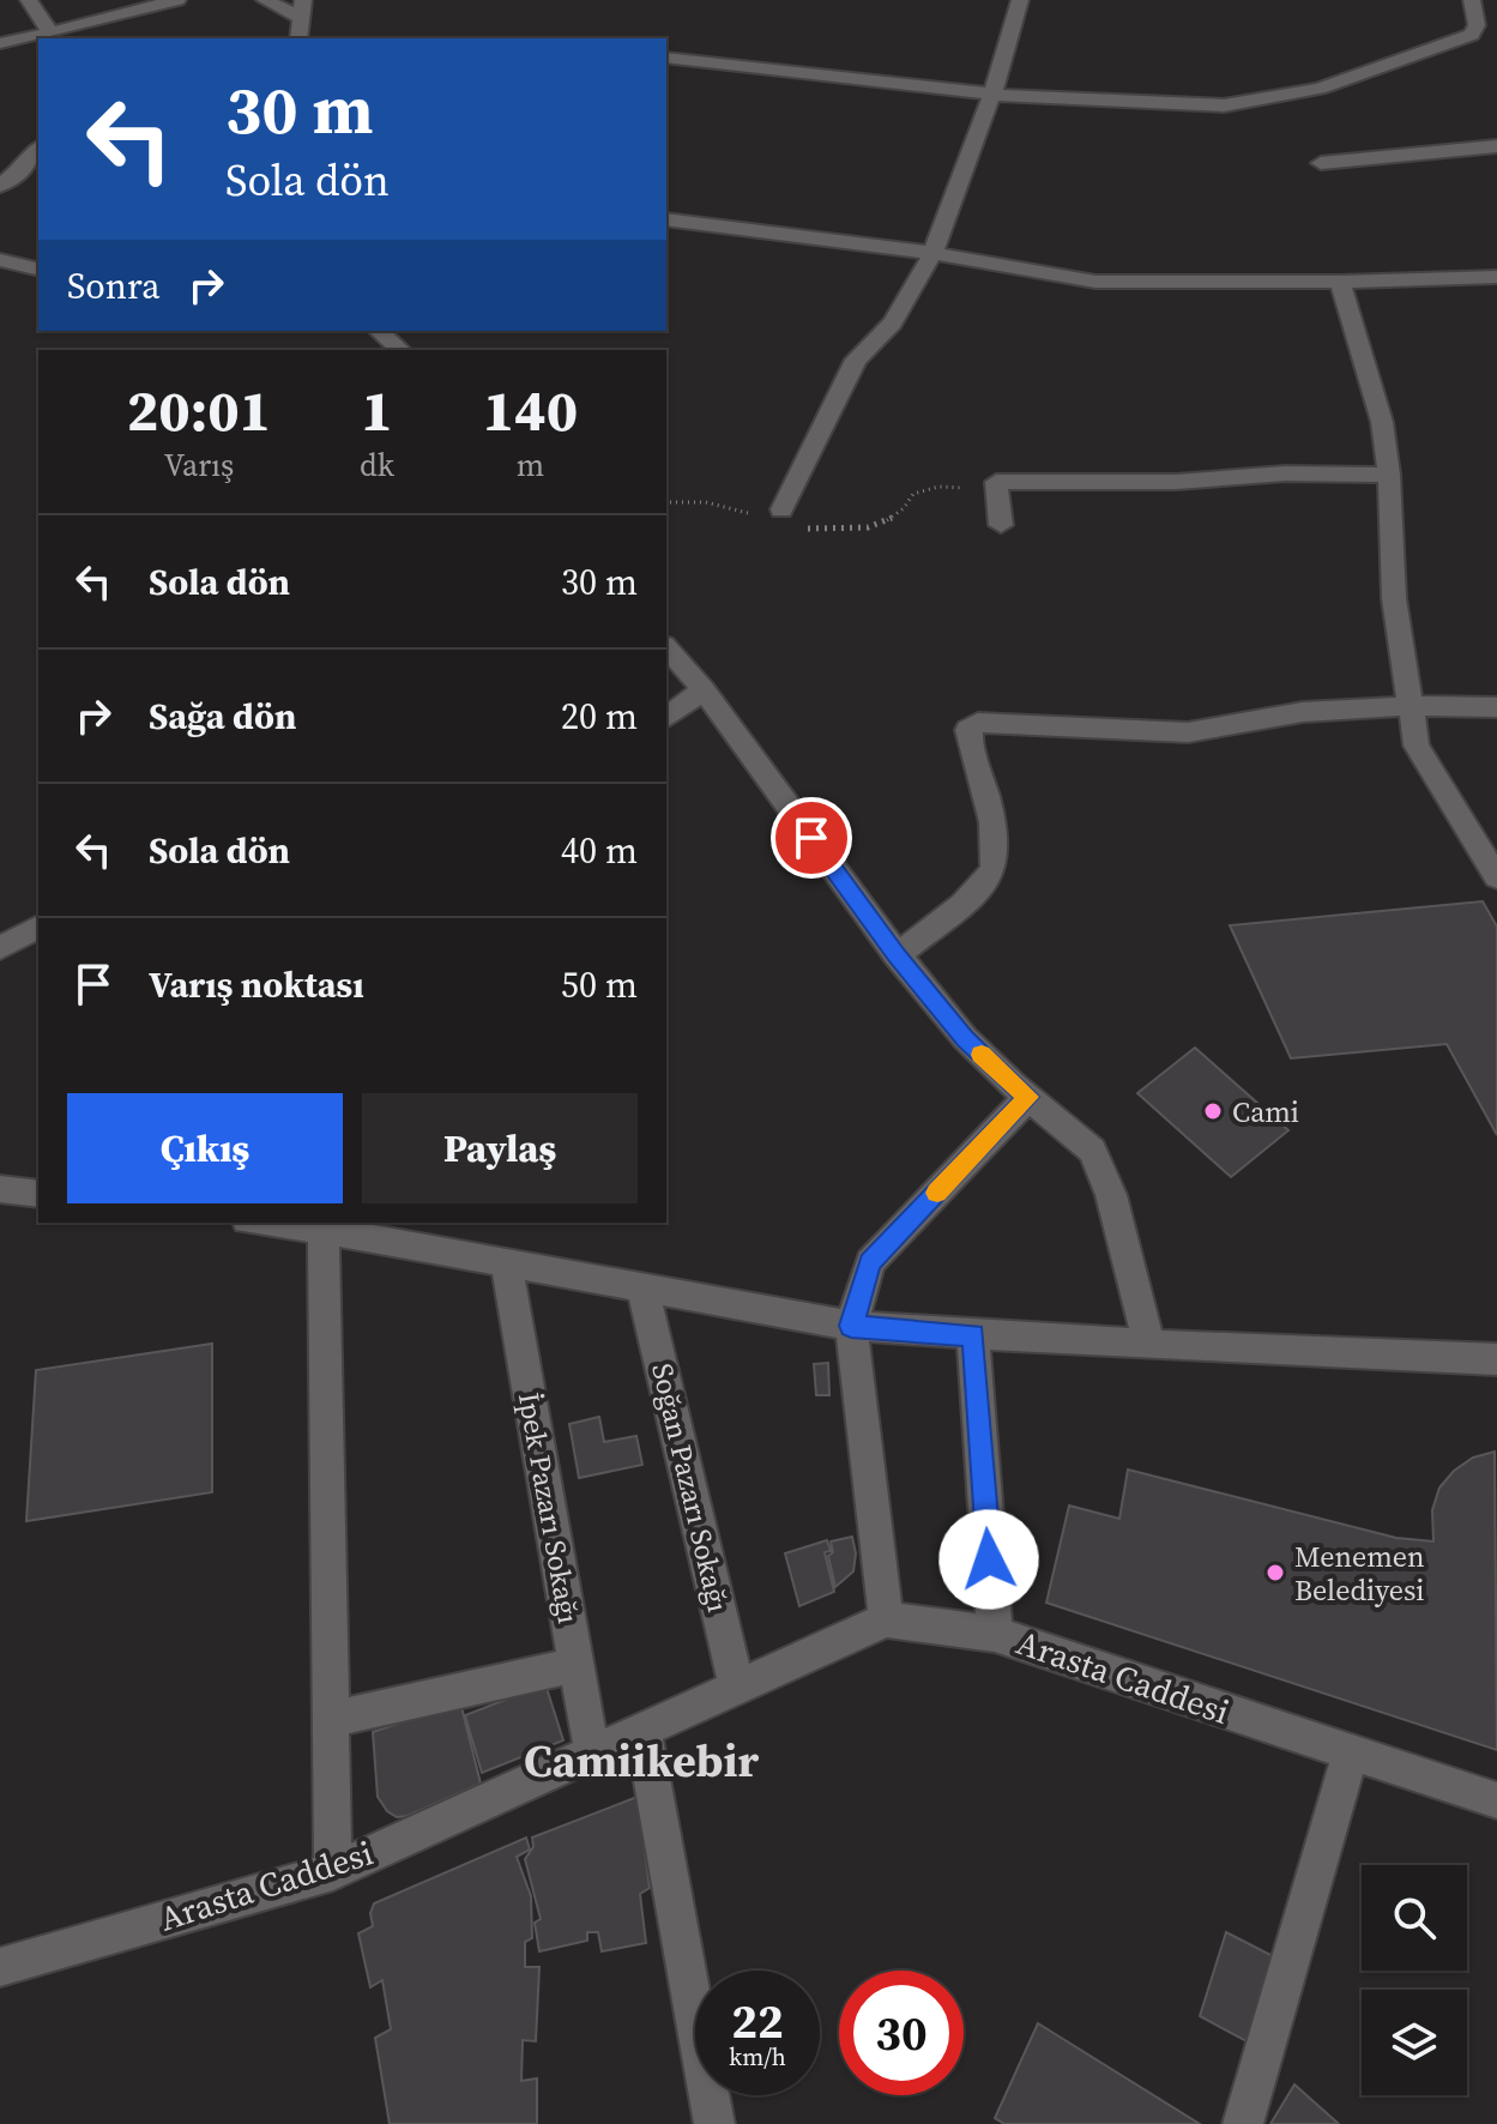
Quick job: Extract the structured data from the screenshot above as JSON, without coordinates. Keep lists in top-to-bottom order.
{
  "streets": {
    "street": ["Soğan Pazarı Sokağı", "İpek Pazarı Sokağı", "Arasta Caddesi"]
  },
  "crossings": [
    ["Soğan Pazarı Sokağı", "Arasta Caddesi"],
    ["İpek Pazarı Sokağı", "Arasta Caddesi"]
  ],
  "districts": ["Camiikebir"],
  "places": ["Cami", "Menemen Belediyesi"],
  "page": {
    "turn": ["30 m", "Sola dön"],
    "then": "Sonra",
    "eta": [
      "20:01",
      "Varış",
      "1",
      "dk",
      "140",
      "m"
    ],
    "list": [
      {
        "name": "Sola dön",
        "value": "30 m"
      },
      {
        "name": "Sağa dön",
        "value": "20 m"
      },
      {
        "name": "Sola dön",
        "value": "40 m"
      },
      {
        "name": "Varış noktası",
        "value": "50 m"
      }
    ],
    "buttons": ["Çıkış", "Paylaş"],
    "speed": "22 km/h",
    "limit": "30"
  }
}
